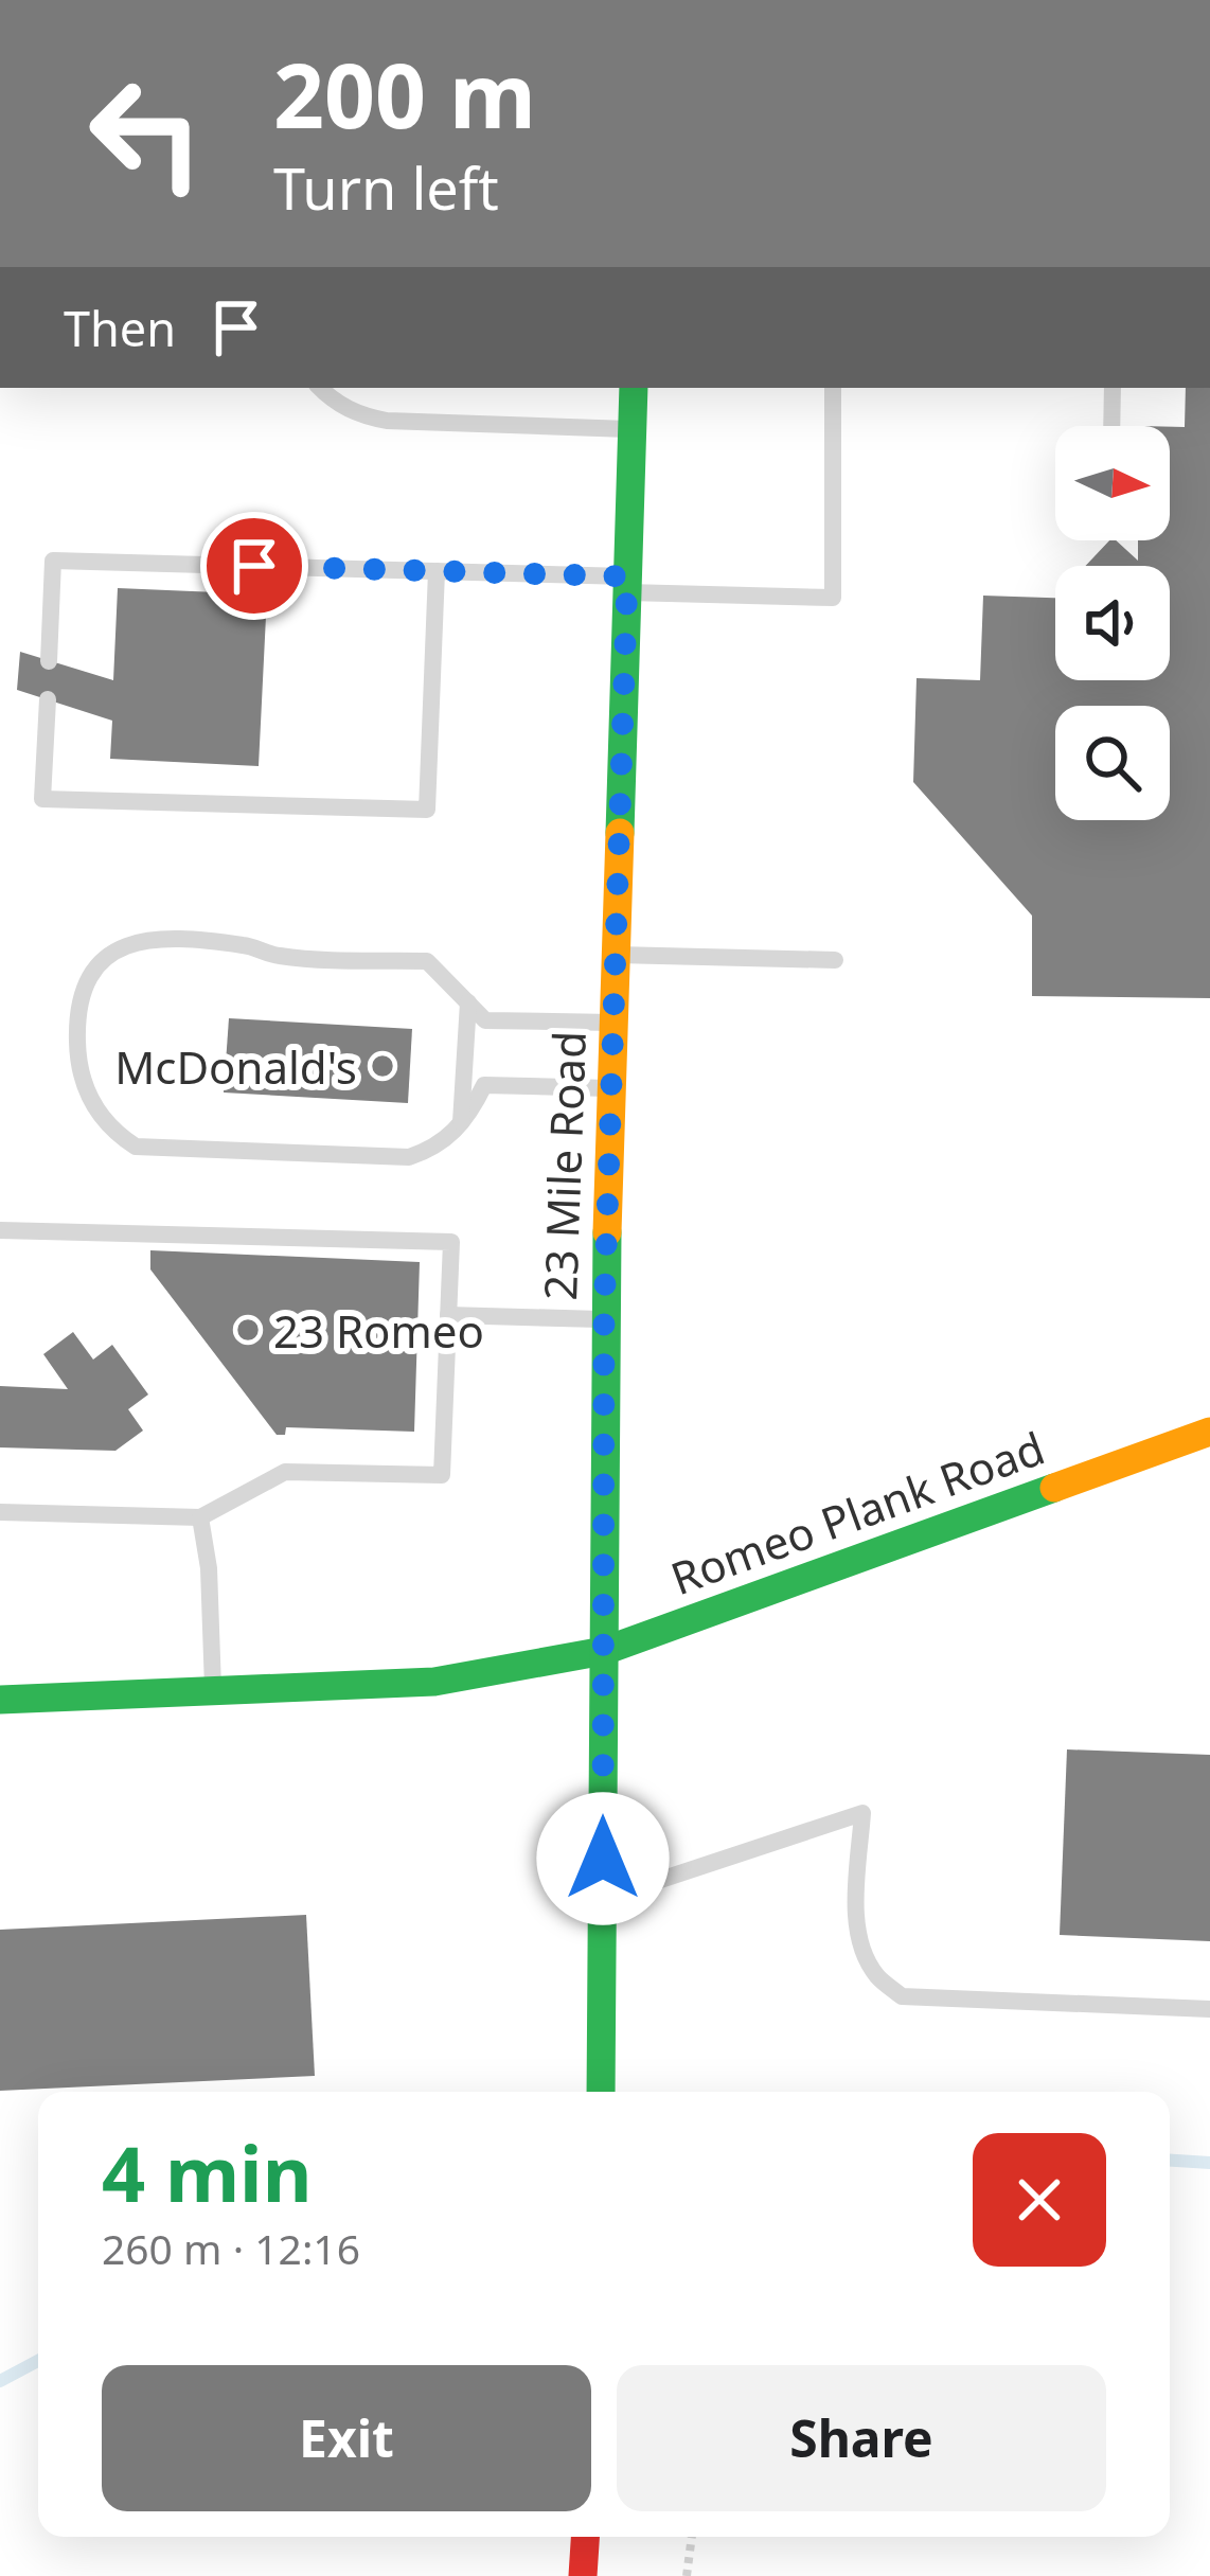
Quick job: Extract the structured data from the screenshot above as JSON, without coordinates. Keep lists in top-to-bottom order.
{
  "streets": {
    "main road": ["23 Mile Road", "Romeo Plank Road"]
  },
  "crossings": [
    ["23 Mile Road", "Romeo Plank Road"]
  ],
  "places": ["McDonald's", "23 Romeo"],
  "north": "right",
  "page": {
    "turn": ["200 m", "Turn left"],
    "then": "Then",
    "heading": ["4 min", "260 m · 12:16"],
    "buttons": ["Exit", "Share"]
  }
}
